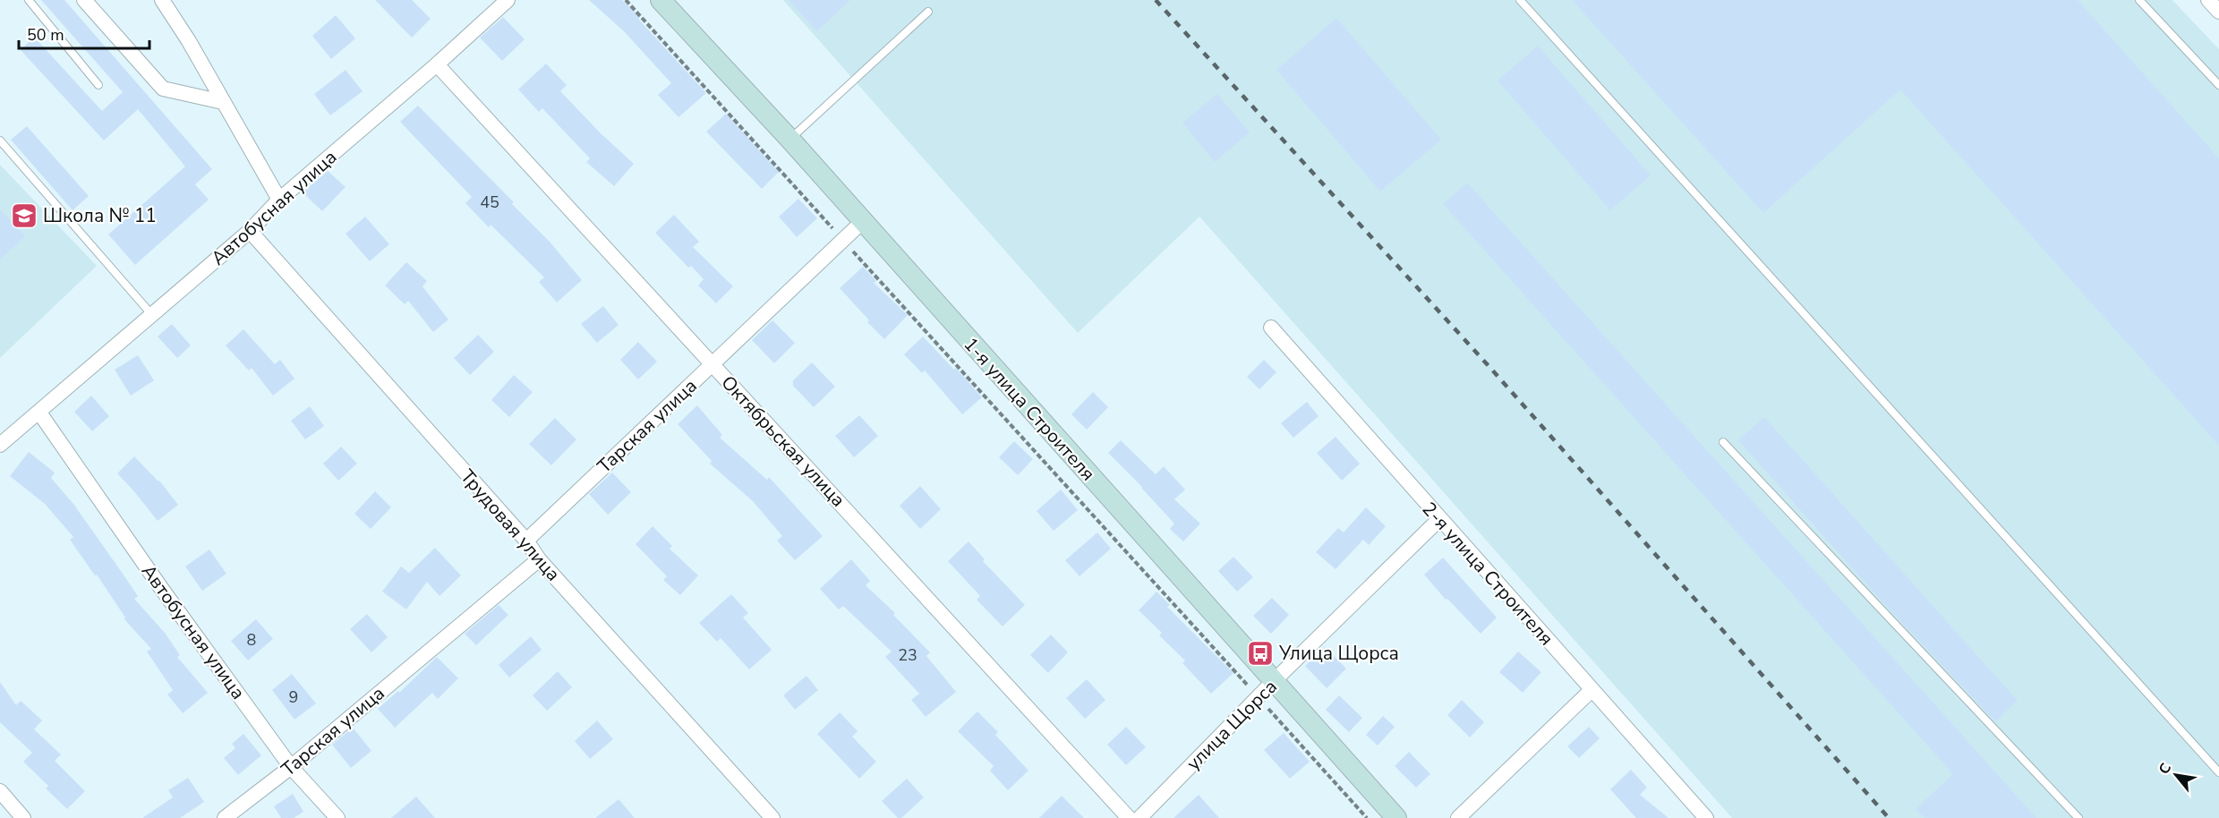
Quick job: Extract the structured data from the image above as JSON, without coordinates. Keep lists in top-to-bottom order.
{
  "streets": {
    "street": [
      "Автобусная улица",
      "1-я улица Строителя",
      "Тарская улица",
      "Октябрьская улица",
      "Трудовая улица",
      "2-я улица Строителя",
      "улица Щорса"
    ]
  },
  "crossings": [
    ["Автобусная улица", "Тарская улица"],
    ["Автобусная улица", "Октябрьская улица"],
    ["Автобусная улица", "Трудовая улица"],
    ["1-я улица Строителя", "Тарская улица"],
    ["1-я улица Строителя", "улица Щорса"],
    ["Тарская улица", "Октябрьская улица"],
    ["Тарская улица", "Трудовая улица"],
    ["2-я улица Строителя", "улица Щорса"]
  ],
  "places": {
    "school or university": ["Школа № 11"],
    "bus stop": ["Улица Щорса"]
  },
  "house_numbers": [
    "45",
    "8",
    "23",
    "9"
  ],
  "scale_bar": "50 m",
  "north": "top left"
}
